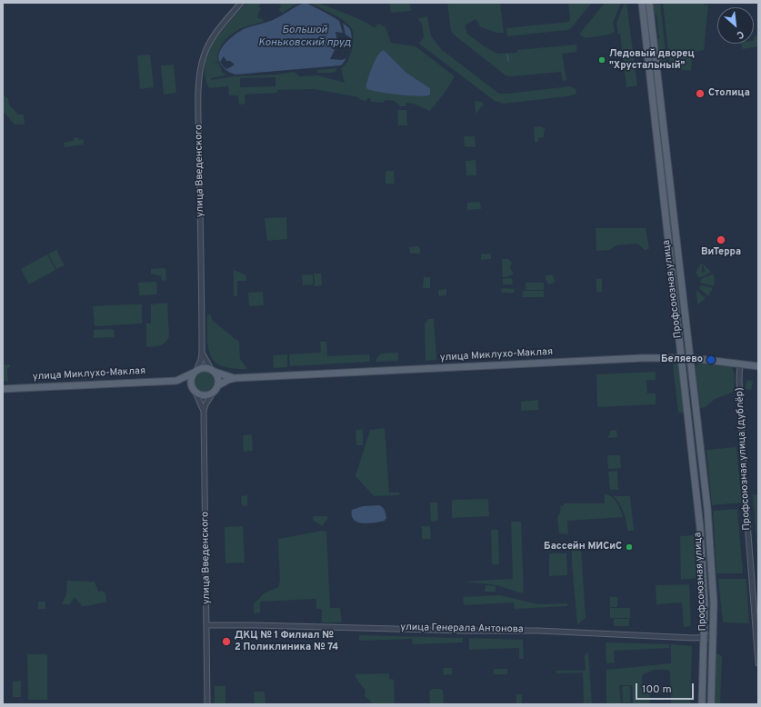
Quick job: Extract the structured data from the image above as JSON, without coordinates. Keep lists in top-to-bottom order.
{
  "streets": {
    "main road": ["Профсоюзная улица", "улица Миклухо-Маклая"],
    "street": ["улица Введенского", "Профсоюзная улица (дублёр)", "улица Генерала Антонова"]
  },
  "crossings": [
    ["улица Введенского", "улица Миклухо-Маклая"],
    ["улица Введенского", "улица Генерала Антонова"],
    ["Профсоюзная улица", "улица Миклухо-Маклая"],
    ["Профсоюзная улица", "улица Генерала Антонова"],
    ["улица Миклухо-Маклая", "Профсоюзная улица (дублёр)"]
  ],
  "water": ["Большой Коньковский пруд"],
  "places": [
    "Ледовый дворец \"Хрустальный\"",
    "Столица",
    "ВиТерра",
    "Беляево",
    "Бассейн МИСиС",
    "ДКЦ № 1 Филиал № 2 Поликлиника № 74"
  ],
  "scale_bar": "100 m",
  "north": "bottom right"
}
